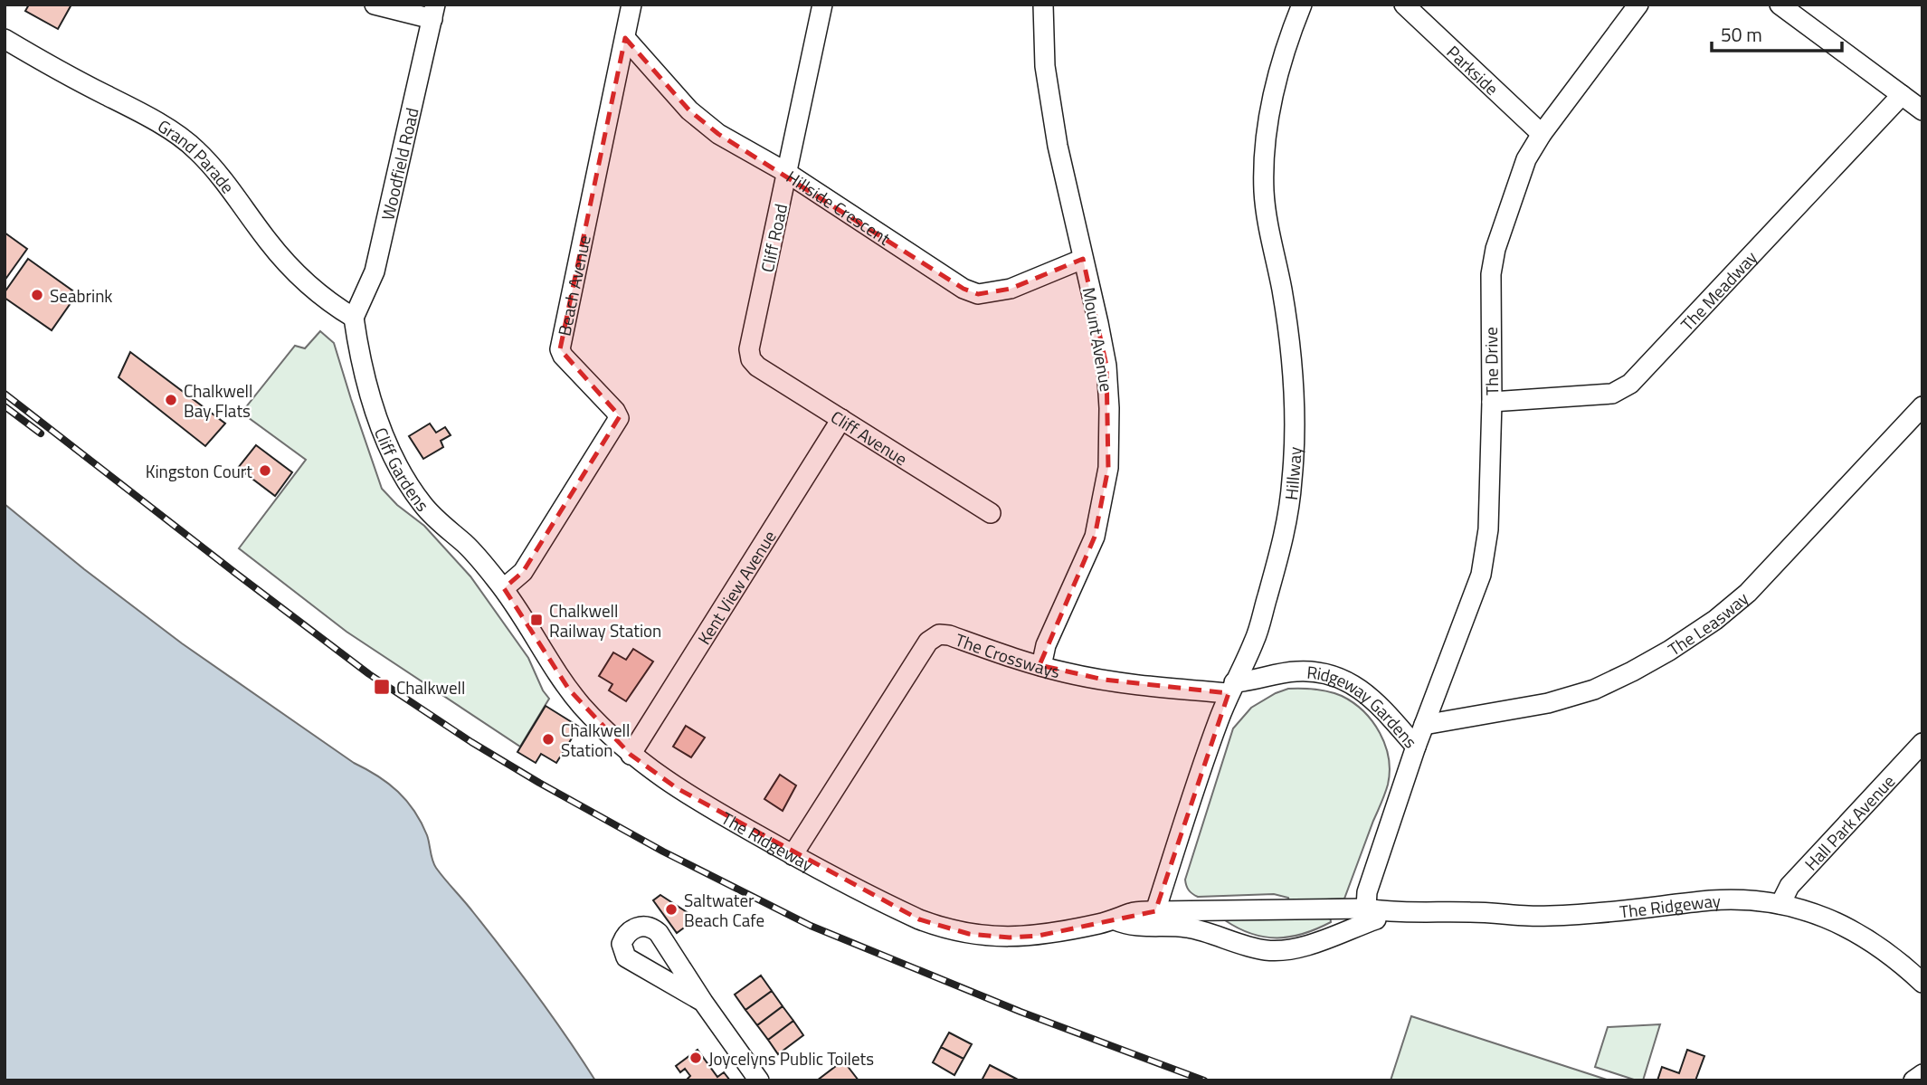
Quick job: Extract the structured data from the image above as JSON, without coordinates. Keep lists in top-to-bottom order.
{
  "streets": {
    "street": [
      "Parkside",
      "Grand Parade",
      "Woodfield Road",
      "Hillside Crescent",
      "Cliff Road",
      "Beach Avenue",
      "The Meadway",
      "Mount Avenue",
      "The Drive",
      "Cliff Avenue",
      "Cliff Gardens",
      "Hillway",
      "Kent View Avenue",
      "The Leasway",
      "The Crossways",
      "Ridgeway Gardens",
      "Hall Park Avenue",
      "The Ridgeway"
    ]
  },
  "crossings": [
    ["Parkside", "The Drive"],
    ["Grand Parade", "Woodfield Road"],
    ["Grand Parade", "Cliff Gardens"],
    ["Woodfield Road", "Cliff Gardens"],
    ["Hillside Crescent", "Cliff Road"],
    ["Hillside Crescent", "Beach Avenue"],
    ["Hillside Crescent", "Mount Avenue"],
    ["Cliff Road", "Cliff Avenue"],
    ["Beach Avenue", "Cliff Gardens"],
    ["Beach Avenue", "The Ridgeway"],
    ["The Meadway", "The Drive"],
    ["Mount Avenue", "The Crossways"],
    ["The Drive", "The Leasway"],
    ["The Drive", "Ridgeway Gardens"],
    ["Cliff Avenue", "Kent View Avenue"],
    ["Cliff Gardens", "The Ridgeway"],
    ["Hillway", "The Crossways"],
    ["Hillway", "Ridgeway Gardens"],
    ["Hillway", "The Ridgeway"],
    ["Kent View Avenue", "The Ridgeway"],
    ["The Crossways", "Ridgeway Gardens"],
    ["The Crossways", "The Ridgeway"],
    ["Ridgeway Gardens", "The Ridgeway"],
    ["Hall Park Avenue", "The Ridgeway"]
  ],
  "places": {
    "other": [
      "Seabrink",
      "Chalkwell Bay Flats",
      "Kingston Court",
      "Chalkwell Station",
      "Saltwater Beach Cafe",
      "Joycelyns Public Toilets"
    ],
    "transit": ["Chalkwell Railway Station", "Chalkwell"]
  },
  "scale_bar": "50 m"
}
